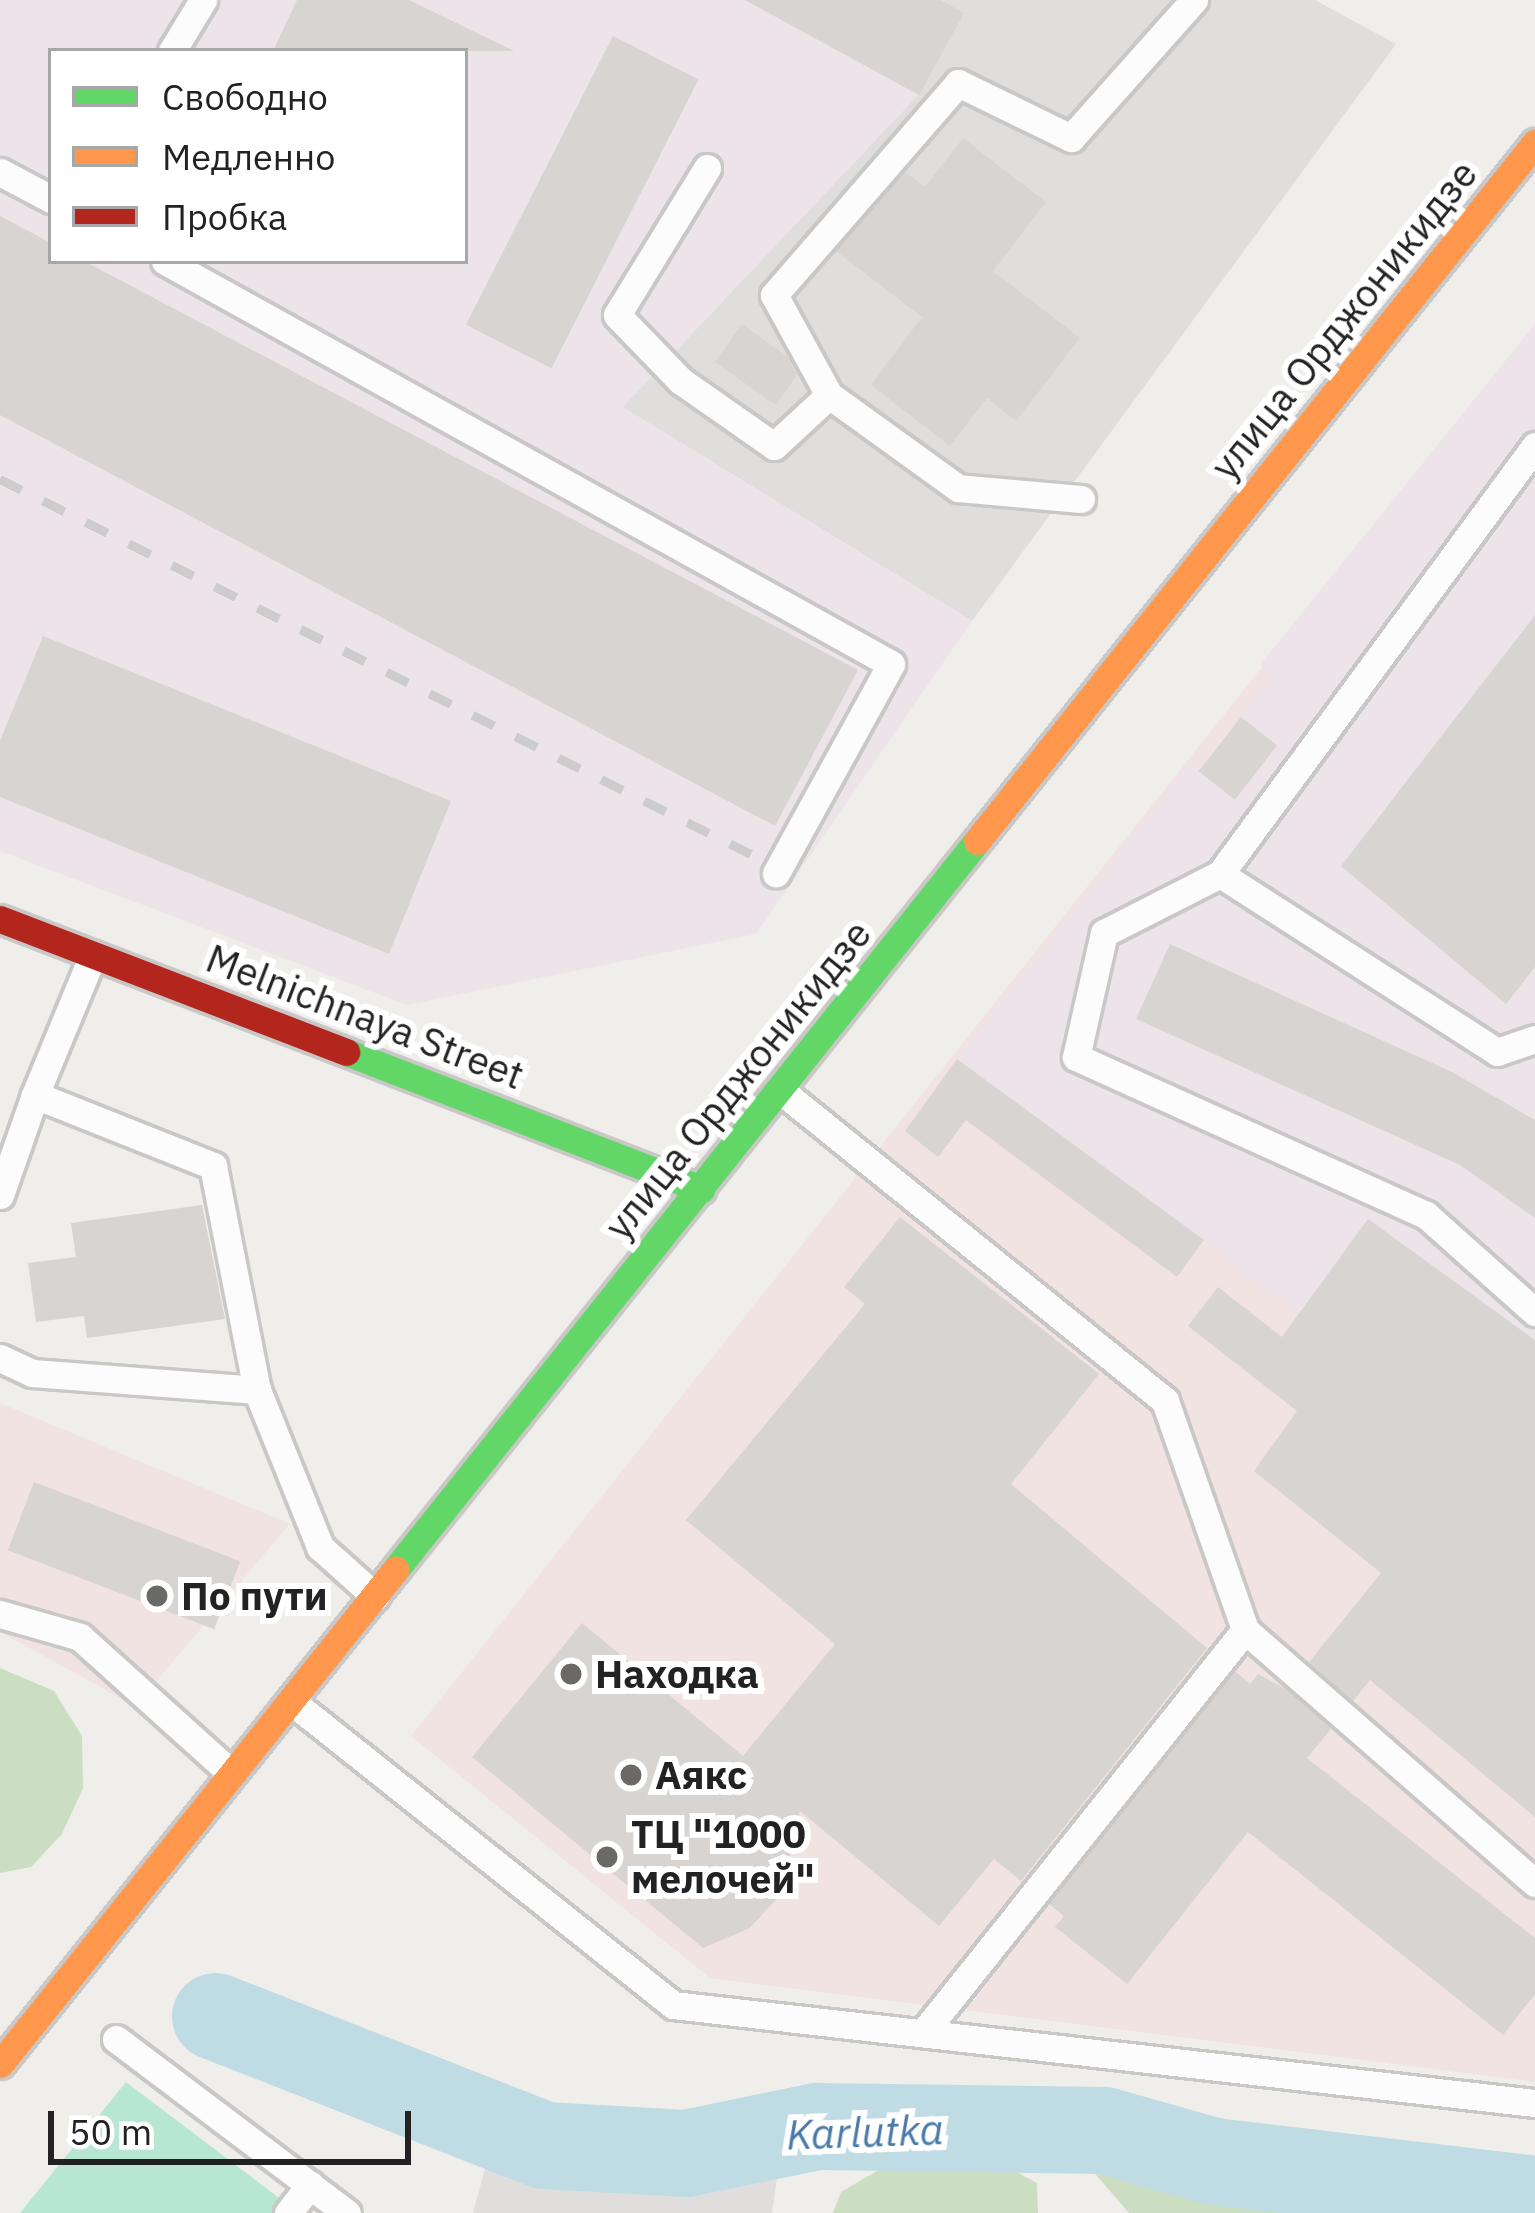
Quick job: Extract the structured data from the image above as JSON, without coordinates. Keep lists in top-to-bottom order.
{
  "streets": {
    "main road": ["улица Орджоникидзе", "Melnichnaya Street"]
  },
  "crossings": [
    ["улица Орджоникидзе", "Melnichnaya Street"]
  ],
  "water": ["Karlutka"],
  "places": [
    "По пути",
    "Находка",
    "Аякс",
    "ТЦ \"1000 мелочей\""
  ],
  "legend": ["Свободно", "Медленно", "Пробка"],
  "scale_bar": "50 m"
}
